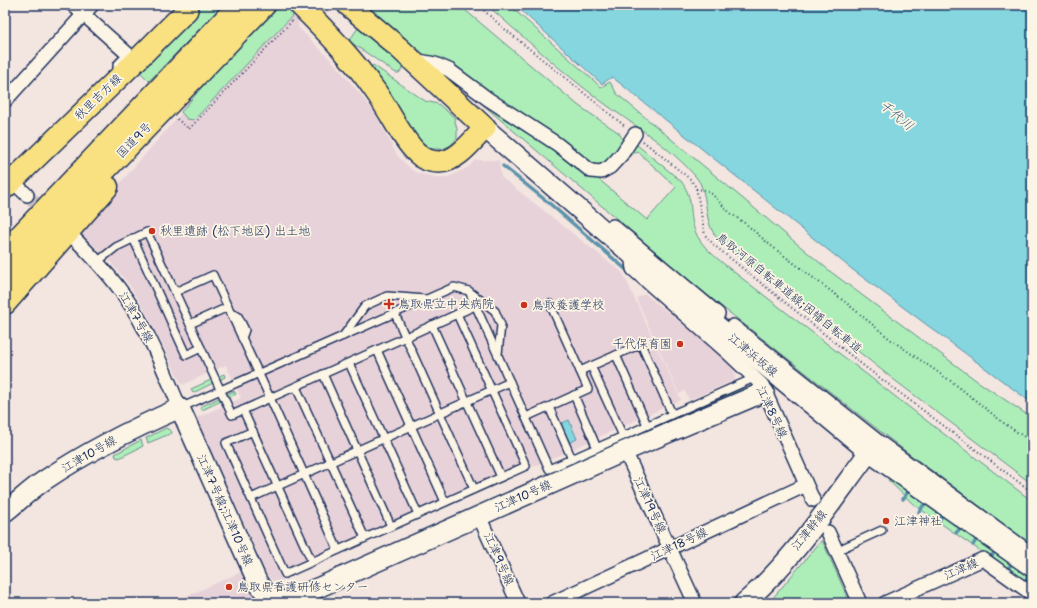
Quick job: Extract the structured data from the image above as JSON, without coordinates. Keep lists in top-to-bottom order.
{
  "streets": {
    "highway": ["国道9号"],
    "main road": ["秋里吉方線"],
    "street": [
      "江津7号線",
      "江津浜坂線",
      "江津8号線",
      "江津10号線",
      "江津19号線",
      "江津7号線;江津10号線",
      "江津幹線",
      "江津18号線",
      "江津9号線",
      "江津線"
    ],
    "path": ["鳥取河原自転車道線;因幡自転車道"]
  },
  "crossings": [
    ["江津7号線", "江津10号線"],
    ["江津7号線", "江津7号線;江津10号線"],
    ["江津浜坂線", "江津8号線"],
    ["江津浜坂線", "江津幹線"],
    ["江津8号線", "江津10号線"],
    ["江津8号線", "江津18号線"],
    ["江津10号線", "江津19号線"],
    ["江津10号線", "江津7号線;江津10号線"],
    ["江津10号線", "江津9号線"],
    ["江津19号線", "江津18号線"]
  ],
  "water": ["千代川"],
  "places": {
    "other": [
      "秋里遺跡 (松下地区) 出土地",
      "鳥取養護学校",
      "千代保育園",
      "江津神社",
      "鳥取県看護研修センター"
    ],
    "health": ["鳥取県立中央病院"]
  }
}
